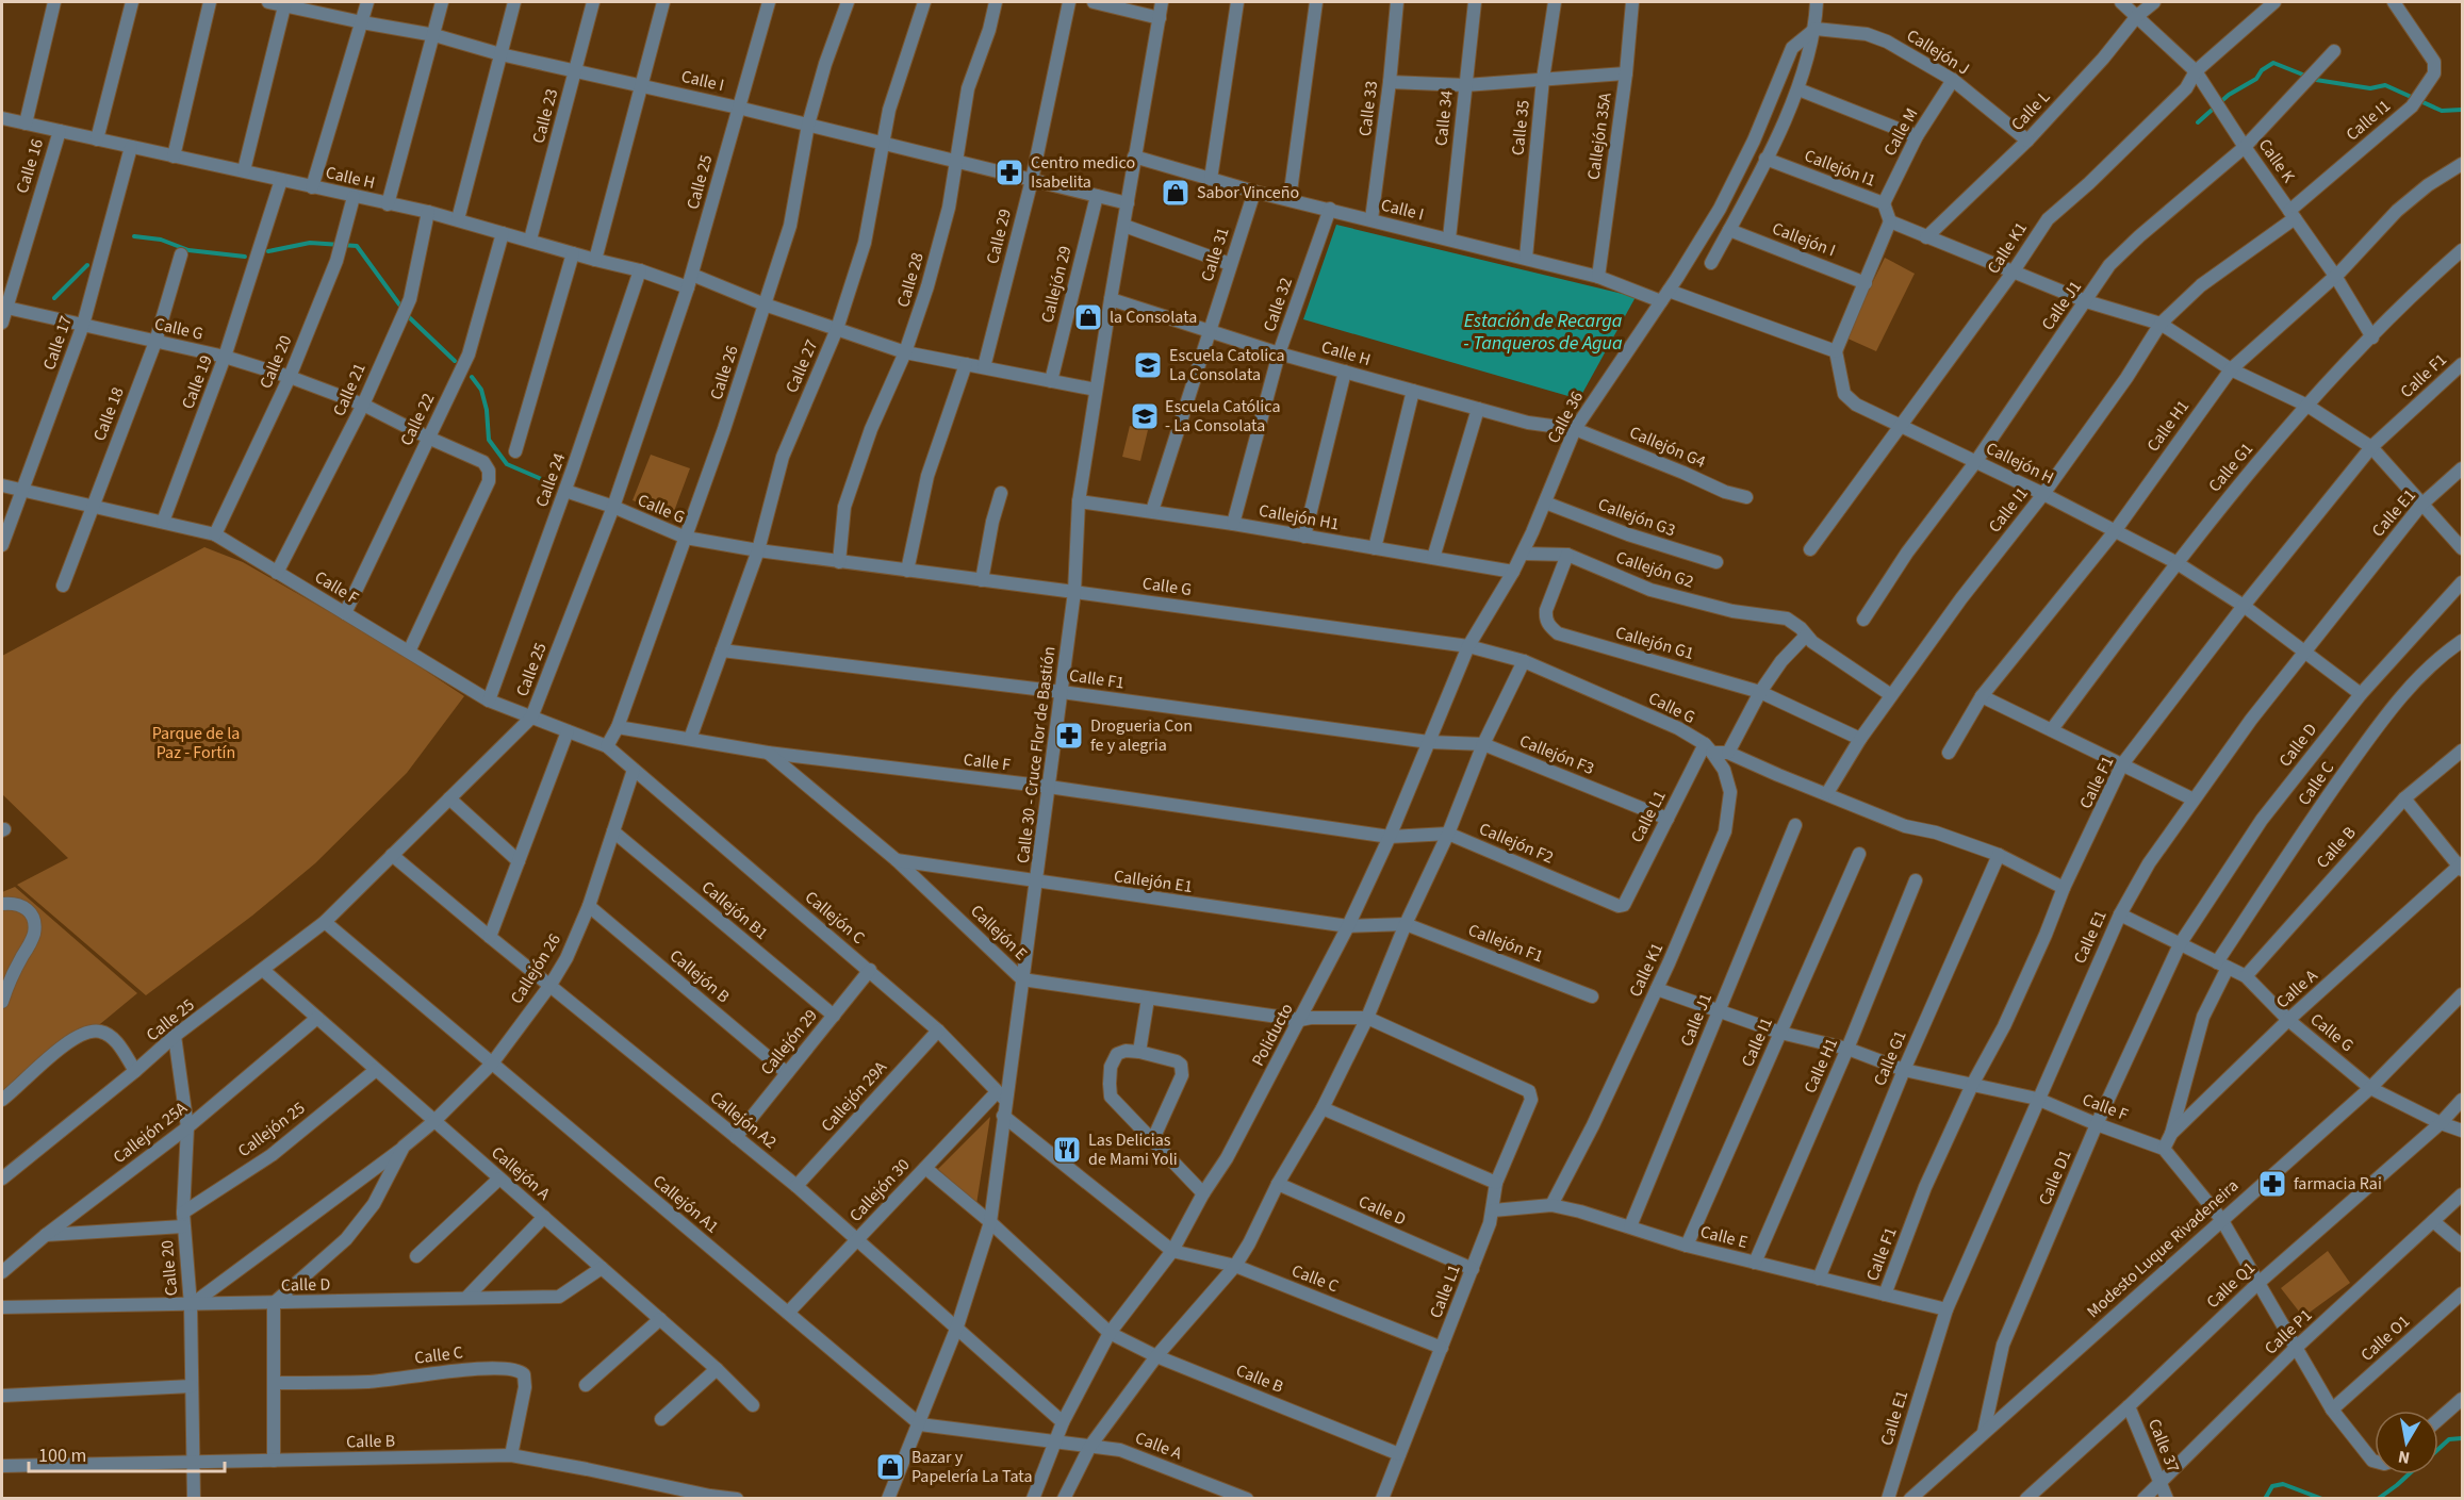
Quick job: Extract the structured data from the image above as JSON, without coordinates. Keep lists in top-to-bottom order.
{
  "streets": {
    "street": [
      "Callejón J",
      "Calle I",
      "Calle 33",
      "Calle L",
      "Calle 23",
      "Calle 34",
      "Calle I1",
      "Calle 35",
      "Calle M",
      "Callejón 35A",
      "Calle K",
      "Calle 16",
      "Callejón I1",
      "Calle H",
      "Calle 25",
      "Calle 29",
      "Callejón I",
      "Calle K1",
      "Calle 31",
      "Calle 28",
      "Callejón 29",
      "Calle 32",
      "Calle J1",
      "Calle G",
      "Calle 17",
      "Calle 20",
      "Calle 27",
      "Calle 26",
      "Calle F1",
      "Calle 19",
      "Calle 21",
      "Calle 18",
      "Calle 36",
      "Calle 22",
      "Calle H1",
      "Callejón G4",
      "Callejón H",
      "Calle G1",
      "Calle 24",
      "Calle E1",
      "Callejón H1",
      "Callejón G3",
      "Callejón G2",
      "Calle F",
      "Callejón G1",
      "Calle D",
      "Calle 30 - Cruce Flor de Bastión",
      "Callejón F3",
      "Calle C",
      "Calle L1",
      "Callejón F2",
      "Calle B",
      "Callejón E1",
      "Callejón B1",
      "Callejón C",
      "Callejón E",
      "Callejón F1",
      "Callejón 26",
      "Callejón B",
      "Calle A",
      "Poliducto",
      "Callejón 29A",
      "Callejón A2",
      "Callejón 25",
      "Callejón 25A",
      "Callejón A",
      "Calle D1",
      "Callejón 30",
      "Callejón A1",
      "Calle E",
      "Modesto Luque Rivadeneira",
      "Calle Q1",
      "Calle P1",
      "Calle O1",
      "Calle 37"
    ]
  },
  "crossings": [
    ["Callejón J", "Calle L"],
    ["Callejón J", "Calle M"],
    ["Callejón J", "Calle 36"],
    ["Calle I", "Calle 33"],
    ["Calle I", "Calle 23"],
    ["Calle I", "Calle 34"],
    ["Calle I", "Calle 35"],
    ["Calle I", "Callejón 35A"],
    ["Calle I", "Calle 25"],
    ["Calle I", "Calle 29"],
    ["Calle I", "Calle 31"],
    ["Calle I", "Calle 28"],
    ["Calle I", "Callejón 29"],
    ["Calle I", "Calle 32"],
    ["Calle I", "Calle 27"],
    ["Calle I", "Calle 26"],
    ["Calle I", "Calle 36"],
    ["Calle I", "Calle 30 - Cruce Flor de Bastión"],
    ["Calle L", "Calle K"],
    ["Calle 23", "Calle H"],
    ["Calle I1", "Calle K"],
    ["Calle I1", "Callejón H"],
    ["Calle I1", "Callejón G2"],
    ["Calle I1", "Calle F"],
    ["Calle I1", "Callejón G1"],
    ["Calle I1", "Calle E"],
    ["Calle M", "Callejón I1"],
    ["Calle K", "Calle K1"],
    ["Calle K", "Calle J1"],
    ["Calle K", "Calle H1"],
    ["Calle K", "Calle G1"],
    ["Calle 16", "Calle H"],
    ["Calle 16", "Calle G"],
    ["Calle H", "Calle 25"],
    ["Calle H", "Calle 29"],
    ["Calle H", "Calle 31"],
    ["Calle H", "Calle 28"],
    ["Calle H", "Callejón 29"],
    ["Calle H", "Calle 32"],
    ["Calle H", "Calle 17"],
    ["Calle H", "Calle 20"],
    ["Calle H", "Calle 27"],
    ["Calle H", "Calle 26"],
    ["Calle H", "Calle 19"],
    ["Calle H", "Calle 21"],
    ["Calle H", "Calle 36"],
    ["Calle H", "Calle 22"],
    ["Calle H", "Callejón G4"],
    ["Calle H", "Calle 24"],
    ["Calle H", "Calle 30 - Cruce Flor de Bastión"],
    ["Calle 25", "Calle G"],
    ["Calle 25", "Calle 20"],
    ["Calle 25", "Calle F"],
    ["Calle 25", "Callejón A2"],
    ["Calle 25", "Callejón A"],
    ["Calle 25", "Callejón A1"],
    ["Calle K1", "Calle G"],
    ["Calle K1", "Callejón H"],
    ["Calle K1", "Calle F"],
    ["Calle K1", "Calle L1"],
    ["Calle K1", "Calle E"],
    ["Calle 31", "Callejón H1"],
    ["Calle 28", "Calle G"],
    ["Callejón 29", "Callejón B1"],
    ["Callejón 29", "Callejón C"],
    ["Callejón 29", "Callejón B"],
    ["Callejón 29", "Callejón A2"],
    ["Calle 32", "Callejón H1"],
    ["Calle J1", "Callejón H"],
    ["Calle J1", "Calle F"],
    ["Calle J1", "Calle E"],
    ["Calle G", "Calle 17"],
    ["Calle G", "Calle 20"],
    ["Calle G", "Calle 27"],
    ["Calle G", "Calle 26"],
    ["Calle G", "Calle 19"],
    ["Calle G", "Calle 21"],
    ["Calle G", "Calle 18"],
    ["Calle G", "Calle 22"],
    ["Calle G", "Calle 24"],
    ["Calle G", "Calle E1"],
    ["Calle G", "Calle F"],
    ["Calle G", "Calle D"],
    ["Calle G", "Calle 30 - Cruce Flor de Bastión"],
    ["Calle G", "Calle C"],
    ["Calle G", "Calle L1"],
    ["Calle G", "Calle B"],
    ["Calle G", "Calle A"],
    ["Calle G", "Poliducto"],
    ["Calle G", "Calle D1"],
    ["Calle G", "Modesto Luque Rivadeneira"],
    ["Calle G", "Calle Q1"],
    ["Calle 17", "Calle F"],
    ["Calle 20", "Calle F"],
    ["Calle 20", "Calle D"],
    ["Calle 20", "Calle B"],
    ["Calle 20", "Callejón 26"],
    ["Calle 20", "Callejón 25"],
    ["Calle 20", "Callejón 25A"],
    ["Calle 27", "Calle F1"],
    ["Calle 27", "Calle F"],
    ["Calle 26", "Calle F"],
    ["Calle F1", "Callejón H"],
    ["Calle F1", "Calle F"],
    ["Calle F1", "Calle 30 - Cruce Flor de Bastión"],
    ["Calle F1", "Callejón F3"],
    ["Calle F1", "Poliducto"],
    ["Calle F1", "Calle E"],
    ["Calle 19", "Calle F"],
    ["Calle 21", "Calle F"],
    ["Calle 18", "Calle F"],
    ["Calle 36", "Callejón G4"],
    ["Calle 36", "Callejón H1"],
    ["Calle 36", "Callejón G3"],
    ["Calle 36", "Poliducto"],
    ["Calle 22", "Calle F"],
    ["Calle H1", "Callejón H"],
    ["Calle H1", "Calle F"],
    ["Calle H1", "Calle E"],
    ["Callejón H", "Calle G1"],
    ["Callejón H", "Calle E1"],
    ["Callejón H", "Calle D"],
    ["Calle G1", "Calle F"],
    ["Calle G1", "Calle E"],
    ["Calle 24", "Calle F"],
    ["Calle E1", "Calle F"],
    ["Calle E1", "Calle E"],
    ["Callejón H1", "Calle 30 - Cruce Flor de Bastión"],
    ["Callejón H1", "Poliducto"],
    ["Callejón G2", "Callejón G1"],
    ["Calle F", "Calle 30 - Cruce Flor de Bastión"],
    ["Calle F", "Callejón F2"],
    ["Calle F", "Callejón C"],
    ["Calle F", "Callejón E"],
    ["Calle F", "Callejón 26"],
    ["Calle F", "Calle A"],
    ["Calle F", "Poliducto"],
    ["Calle F", "Calle D1"],
    ["Calle D", "Calle L1"],
    ["Calle D", "Callejón 26"],
    ["Calle D", "Callejón A"],
    ["Calle D", "Calle D1"],
    ["Calle 30 - Cruce Flor de Bastión", "Callejón E1"],
    ["Calle 30 - Cruce Flor de Bastión", "Callejón C"],
    ["Calle 30 - Cruce Flor de Bastión", "Callejón E"],
    ["Calle 30 - Cruce Flor de Bastión", "Callejón A2"],
    ["Calle 30 - Cruce Flor de Bastión", "Callejón 30"],
    ["Calle 30 - Cruce Flor de Bastión", "Callejón A1"],
    ["Callejón F3", "Calle L1"],
    ["Callejón F3", "Poliducto"],
    ["Calle C", "Calle L1"],
    ["Calle C", "Calle B"],
    ["Calle C", "Calle A"],
    ["Calle C", "Poliducto"],
    ["Calle L1", "Callejón F2"],
    ["Calle L1", "Calle B"],
    ["Calle L1", "Callejón E"],
    ["Calle L1", "Calle E"],
    ["Callejón F2", "Poliducto"],
    ["Calle B", "Poliducto"],
    ["Callejón E1", "Callejón E"],
    ["Callejón E1", "Callejón F1"],
    ["Callejón E1", "Poliducto"],
    ["Callejón B1", "Callejón 26"],
    ["Callejón C", "Callejón 26"],
    ["Callejón C", "Callejón 29A"],
    ["Callejón C", "Callejón 30"],
    ["Callejón E", "Poliducto"],
    ["Callejón 26", "Callejón B"],
    ["Callejón 26", "Callejón A2"],
    ["Callejón 26", "Callejón A"],
    ["Callejón 26", "Callejón A1"],
    ["Calle A", "Poliducto"],
    ["Poliducto", "Callejón A2"],
    ["Callejón 29A", "Callejón A2"],
    ["Callejón A2", "Callejón 30"],
    ["Callejón 25", "Callejón A"],
    ["Callejón 25A", "Callejón A"],
    ["Calle D1", "Modesto Luque Rivadeneira"],
    ["Callejón 30", "Callejón A1"],
    ["Calle Q1", "Calle 37"],
    ["Calle P1", "Calle 37"]
  ],
  "water": ["Estación de Recarga - Tanqueros de Agua"],
  "parks": ["Parque de la Paz - Fortín"],
  "places": {
    "pharmacy": ["Centro medico Isabelita", "Drogueria Con fe y alegria", "farmacia Rai"],
    "shop": ["Sabor Vinceño", "la Consolata", "Bazar y Papelería La Tata"],
    "school or university": ["Escuela Catolica La Consolata", "Escuela Católica - La Consolata"],
    "restaurant": ["Las Delicias de Mami Yoli"]
  },
  "scale_bar": "100 m",
  "north": "bottom"
}
